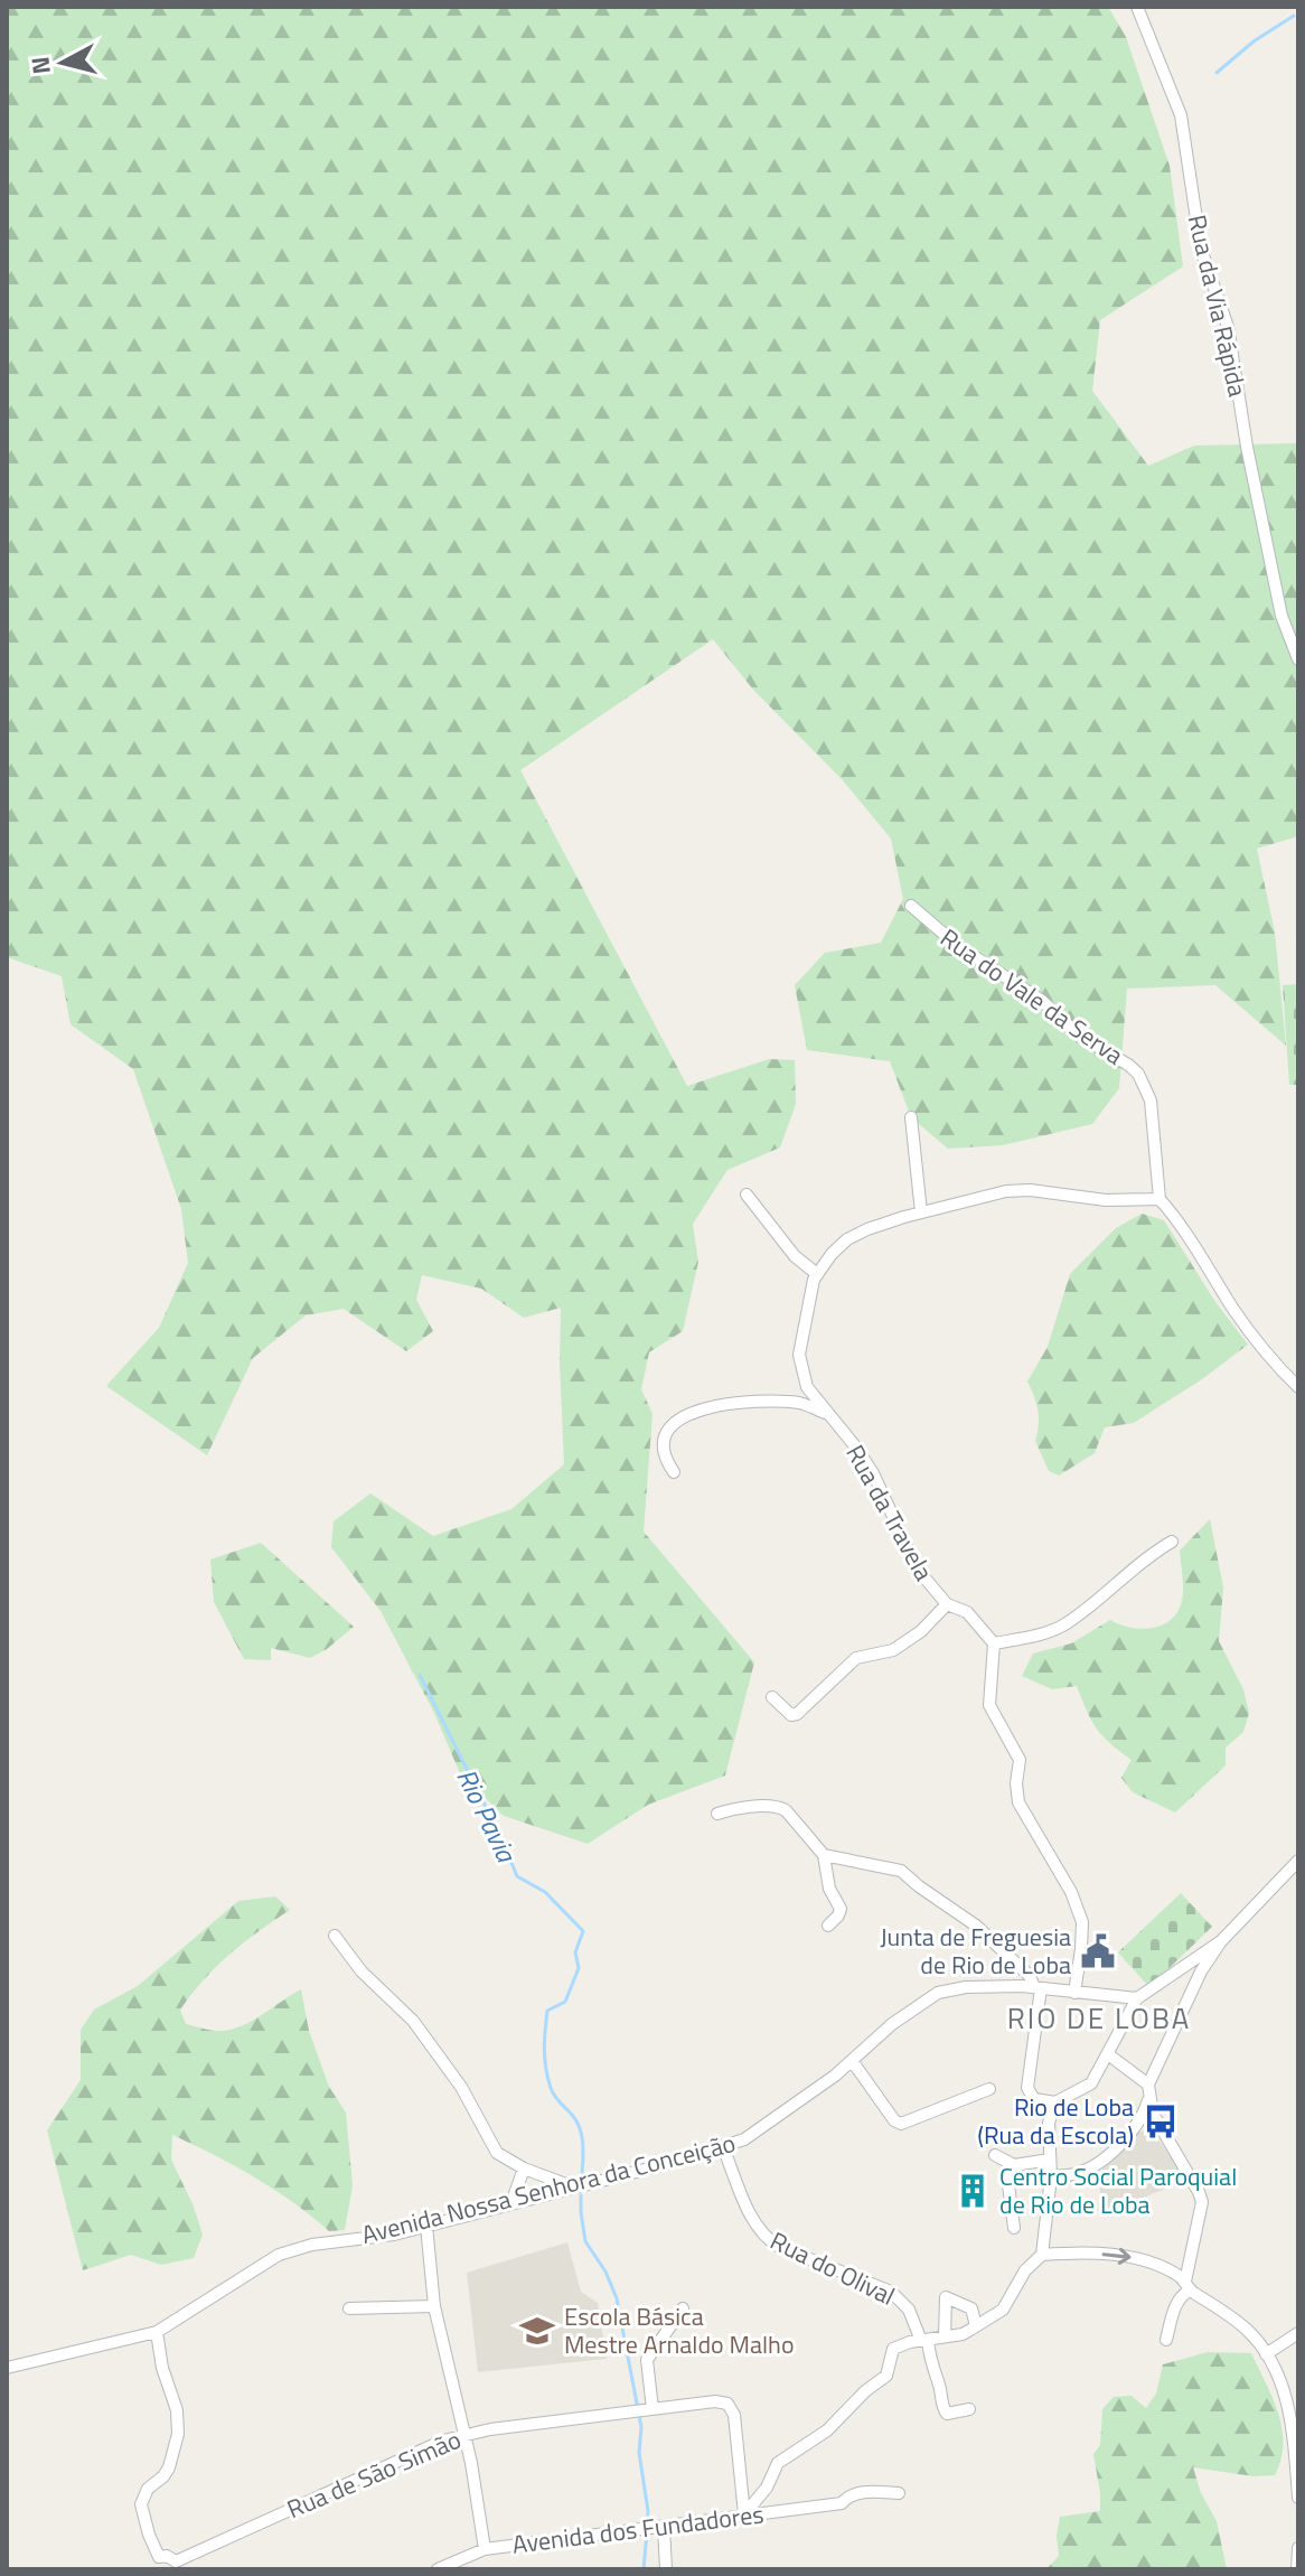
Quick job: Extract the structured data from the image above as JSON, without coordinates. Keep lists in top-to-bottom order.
{
  "streets": {
    "street": [
      "Rua da Via Rápida",
      "Rua do Vale da Serva",
      "Rua da Travela",
      "Avenida Nossa Senhora da Conceição",
      "Rua do Olival",
      "Rua de São Simão",
      "Avenida dos Fundadores"
    ]
  },
  "crossings": [
    ["Avenida Nossa Senhora da Conceição", "Rua do Olival"],
    ["Avenida Nossa Senhora da Conceição", "Rua de São Simão"],
    ["Rua de São Simão", "Avenida dos Fundadores"]
  ],
  "districts": ["RIO DE LOBA"],
  "water": ["Rio Pavia"],
  "places": {
    "public building": ["Junta de Freguesia de Rio de Loba"],
    "bus stop": ["Rio de Loba (Rua da Escola)"],
    "building": ["Centro Social Paroquial de Rio de Loba"],
    "school or university": ["Escola Básica Mestre Arnaldo Malho"]
  },
  "north": "left"
}
